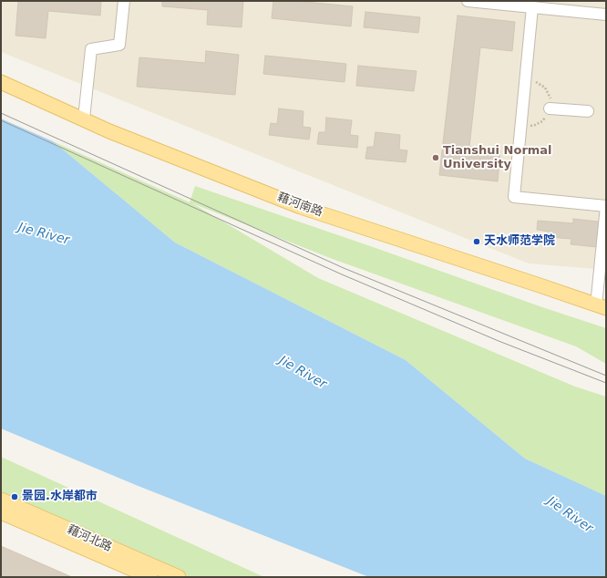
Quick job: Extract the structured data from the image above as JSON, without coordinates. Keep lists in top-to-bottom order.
{
  "streets": {
    "main road": ["藉河南路", "藉河北路"]
  },
  "water": ["Jie River"],
  "places": ["Tianshui Normal University", "天水师范学院", "景园.水岸都市"]
}
